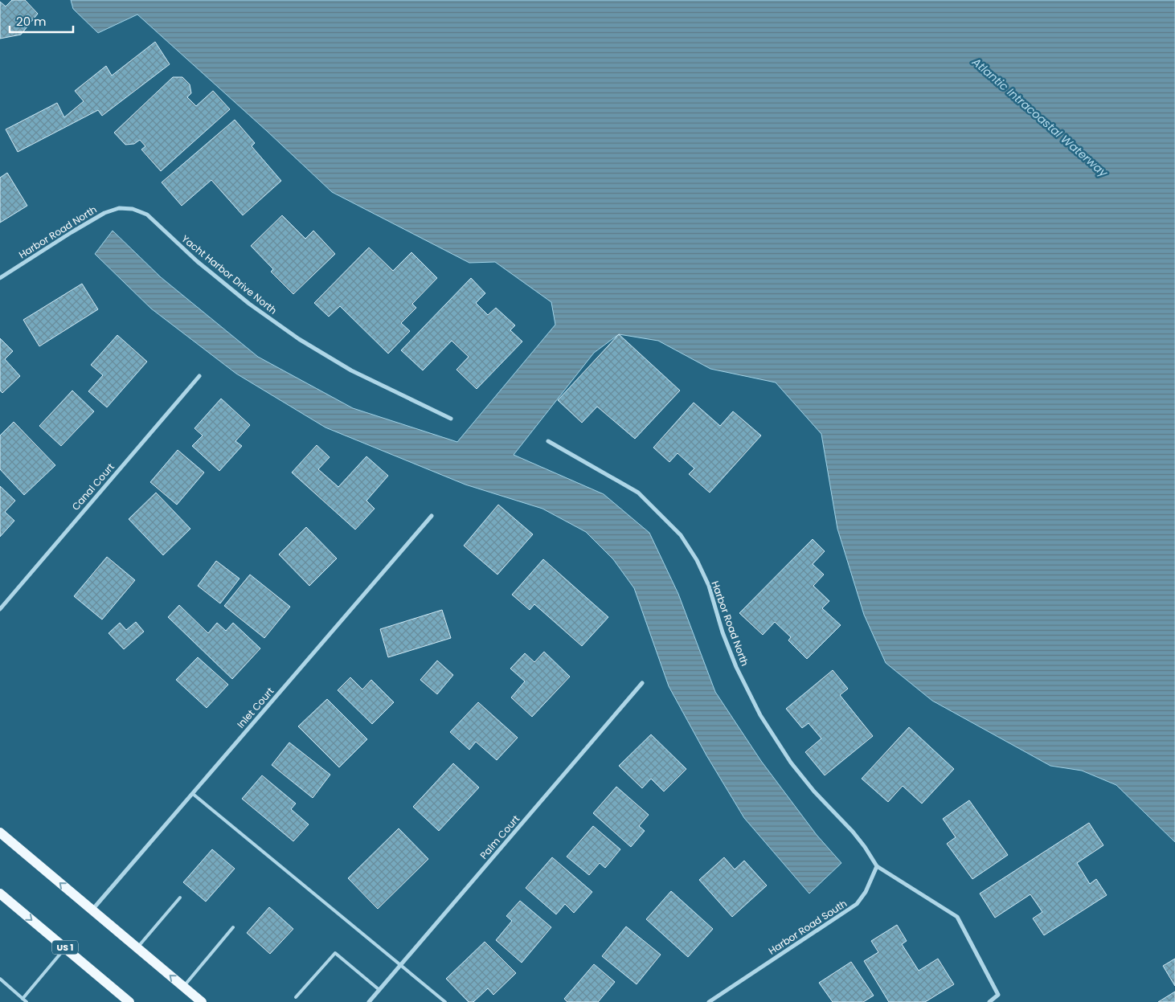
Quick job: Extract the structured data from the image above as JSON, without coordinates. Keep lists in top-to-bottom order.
{
  "streets": {
    "main road": ["US 1"],
    "street": [
      "Harbor Road North",
      "Yacht Harbor Drive North",
      "Canal Court",
      "Inlet Court",
      "Palm Court",
      "Harbor Road South"
    ]
  },
  "crossings": [
    ["Harbor Road North", "Yacht Harbor Drive North"],
    ["Harbor Road North", "Harbor Road South"]
  ],
  "water": ["Atlantic Intracoastal Waterway"],
  "scale_bar": "20 m"
}
